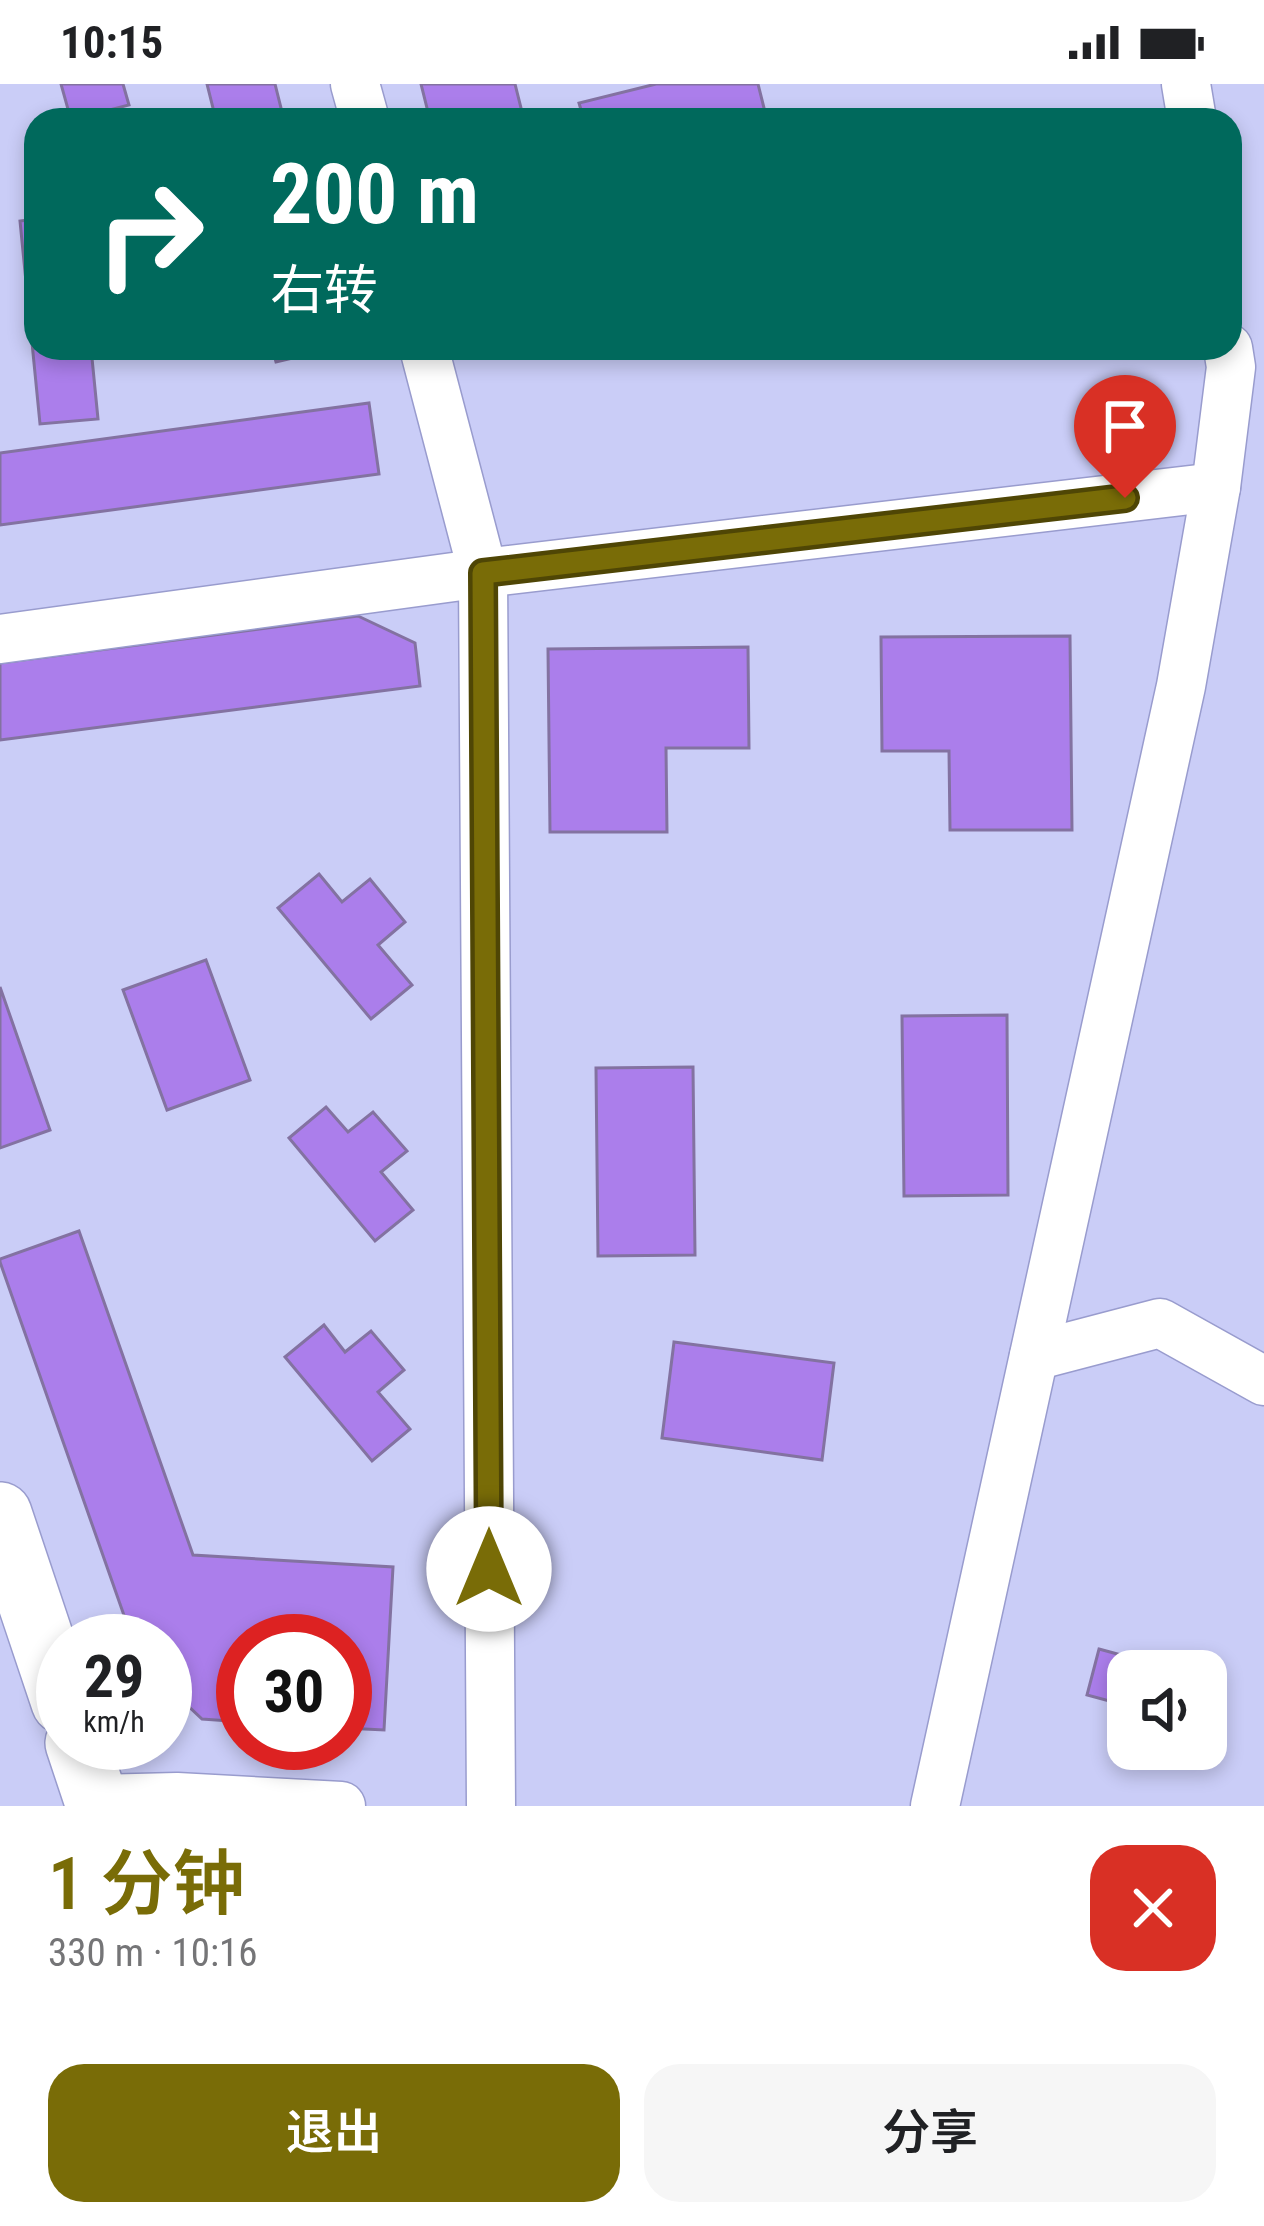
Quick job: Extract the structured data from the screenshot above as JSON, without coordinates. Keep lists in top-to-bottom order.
{
  "page": {
    "status": "10:15",
    "turn": ["200 m", "右转"],
    "speed": "29 km/h",
    "limit": "30",
    "heading": ["1 分钟", "330 m · 10:16"],
    "buttons": ["退出", "分享"]
  }
}
